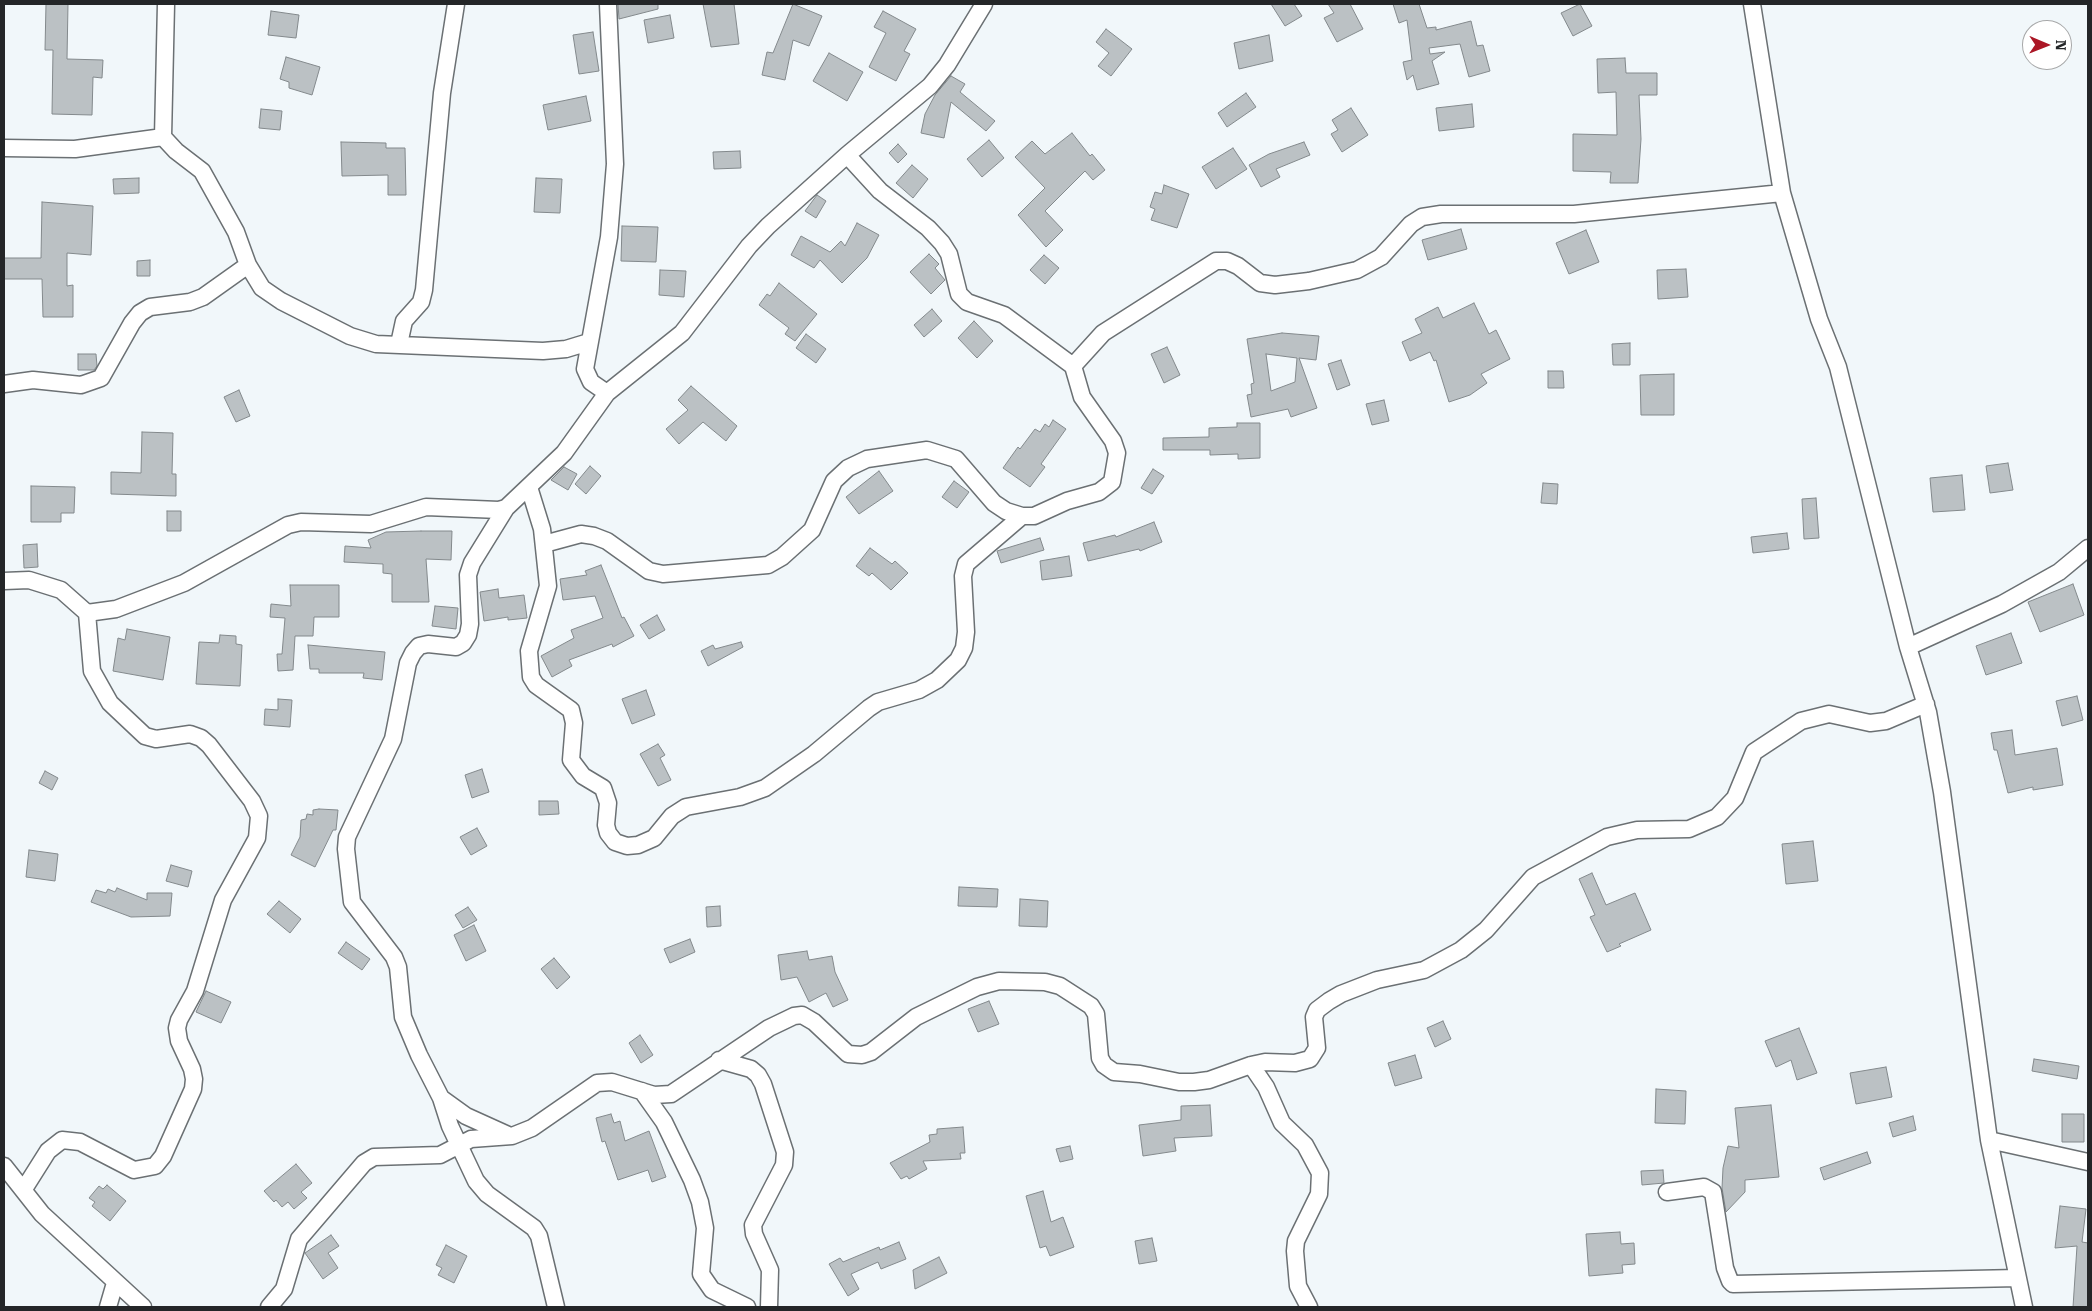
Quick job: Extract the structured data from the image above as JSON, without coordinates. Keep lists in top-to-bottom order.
{
  "north": "right"
}
